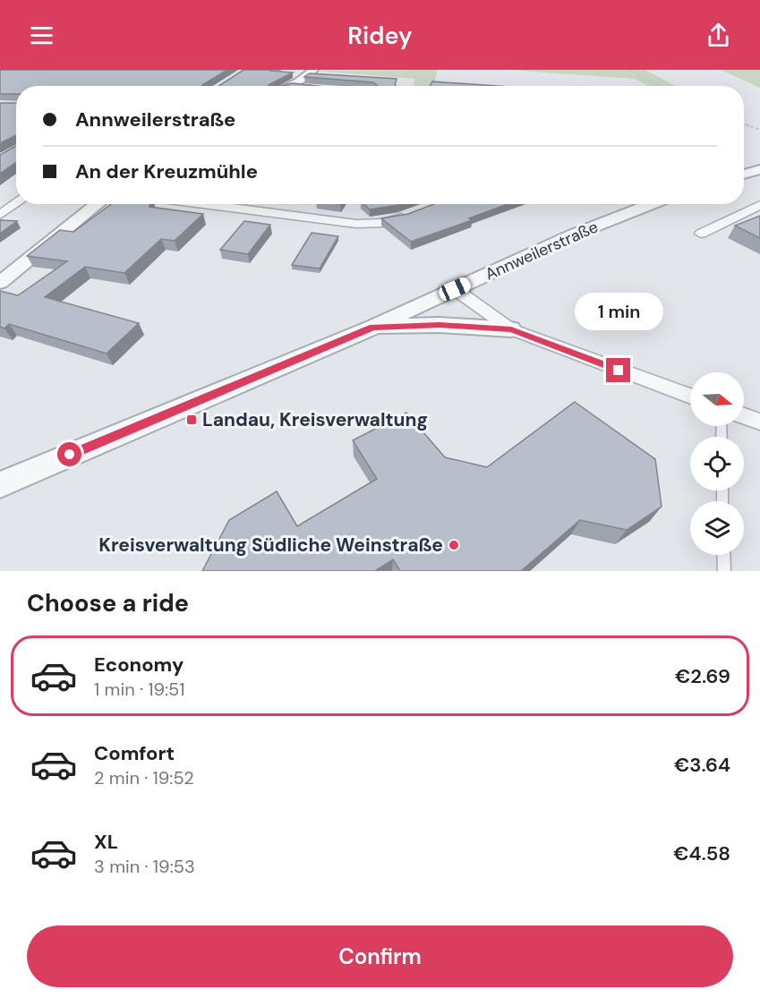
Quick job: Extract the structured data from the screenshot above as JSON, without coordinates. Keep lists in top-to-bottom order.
{
  "streets": {
    "street": ["Annweilerstraße"]
  },
  "places": {
    "transit": ["Landau, Kreisverwaltung"],
    "other": ["Kreisverwaltung Südliche Weinstraße"]
  },
  "north": "right",
  "page": {
    "header": "Ridey",
    "banner": ["Annweilerstraße", "An der Kreuzmühle"],
    "bubble": "1 min",
    "heading": "Choose a ride",
    "list": [
      {
        "name": "Economy",
        "note": "1 min · 19:51",
        "value": "€2.69"
      },
      {
        "name": "Comfort",
        "note": "2 min · 19:52",
        "value": "€3.64"
      },
      {
        "name": "XL",
        "note": "3 min · 19:53",
        "value": "€4.58"
      }
    ],
    "buttons": "Confirm"
  }
}
